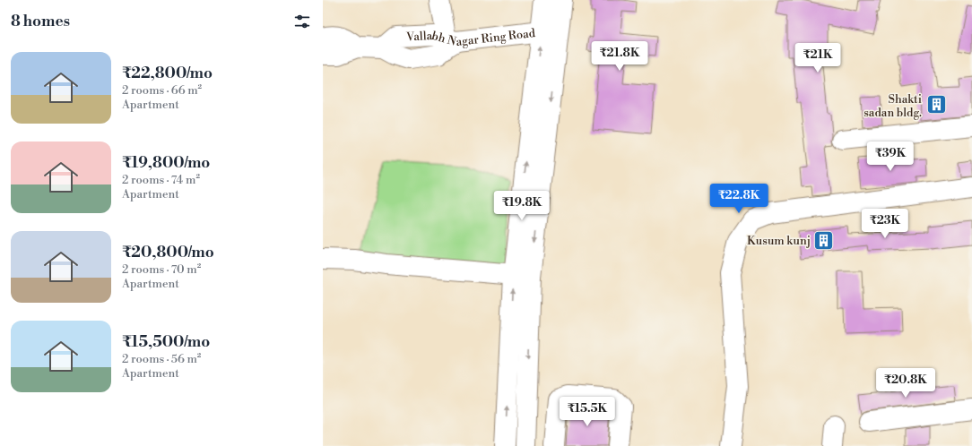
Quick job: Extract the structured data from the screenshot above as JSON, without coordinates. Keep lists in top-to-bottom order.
{
  "streets": {
    "street": ["Vallabh Nagar Ring Road"]
  },
  "places": {
    "building": ["Shakti sadan bldg.", "Kusum kunj"]
  },
  "page": {
    "heading": "8 homes",
    "price": [
      "₹21.8K",
      "₹21K",
      "₹39K",
      "₹22.8K",
      "₹19.8K",
      "₹23K",
      "₹20.8K",
      "₹15.5K"
    ],
    "list": [
      {
        "name": "₹22,800/mo",
        "note": "2 rooms · 66 m² · Apartment"
      },
      {
        "name": "₹19,800/mo",
        "note": "2 rooms · 74 m² · Apartment"
      },
      {
        "name": "₹20,800/mo",
        "note": "2 rooms · 70 m² · Apartment"
      },
      {
        "name": "₹15,500/mo",
        "note": "2 rooms · 56 m² · Apartment"
      }
    ]
  }
}
